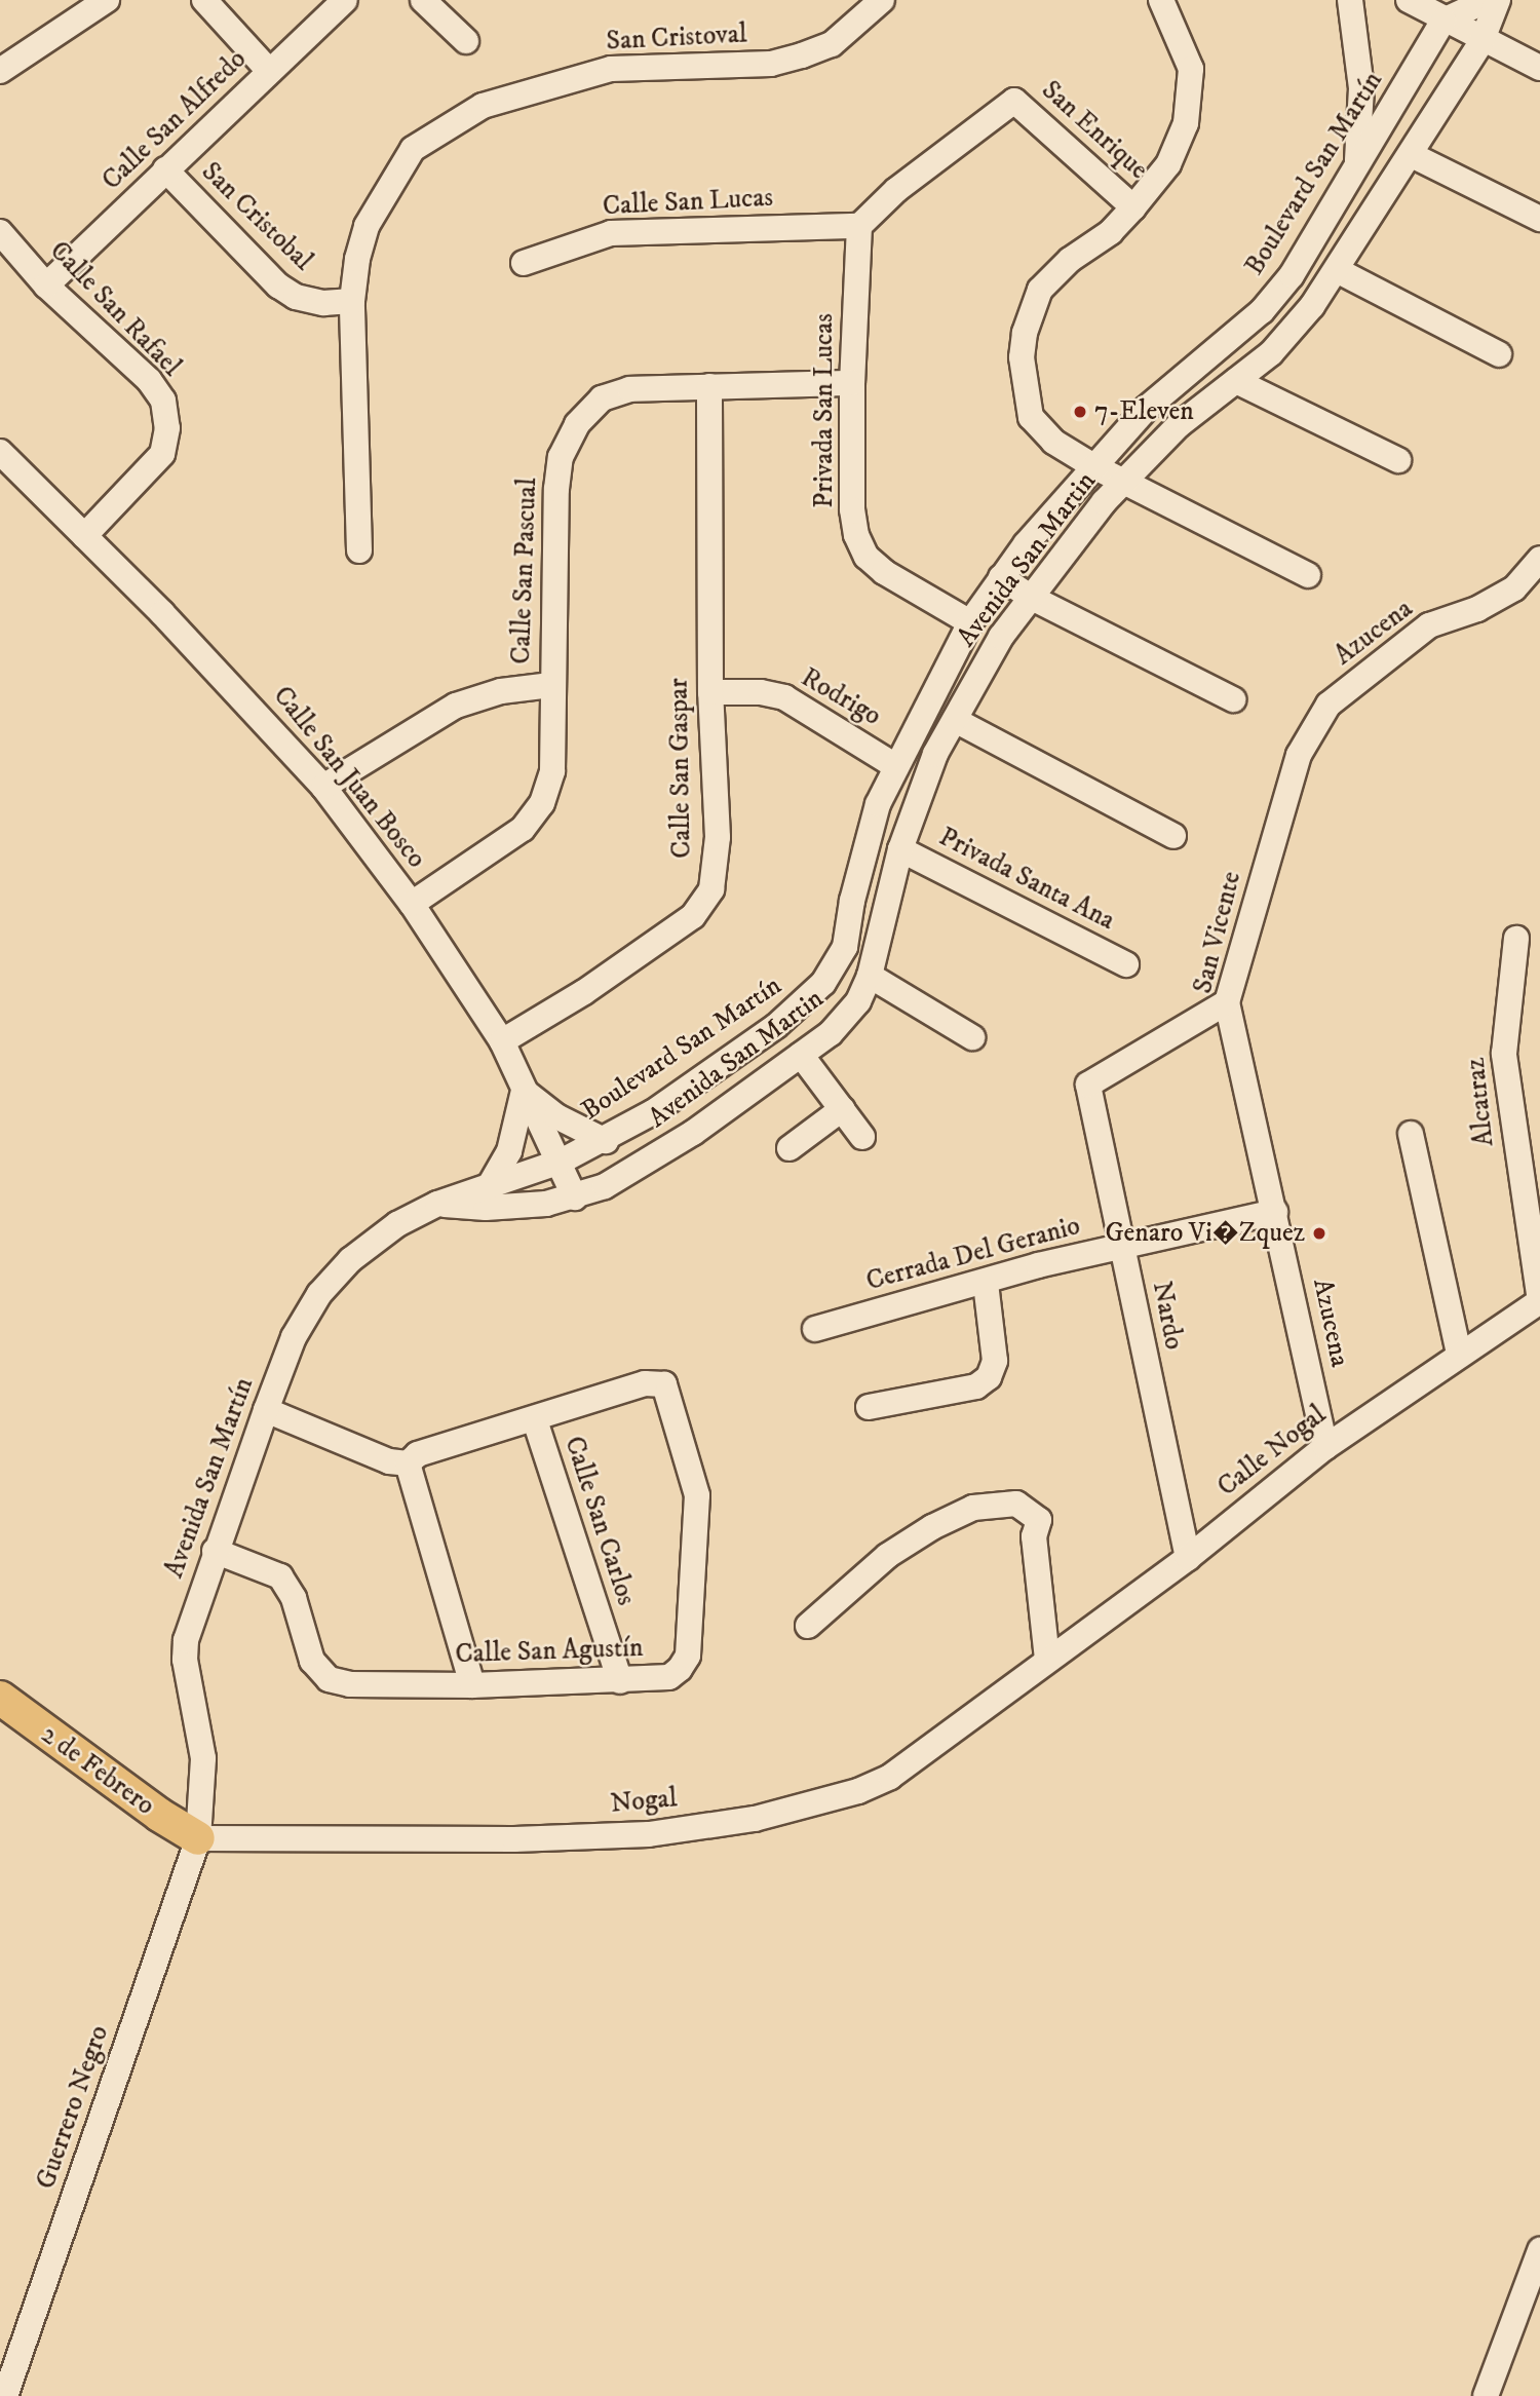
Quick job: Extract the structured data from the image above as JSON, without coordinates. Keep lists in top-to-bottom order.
{
  "streets": {
    "main road": ["2 de Febrero"],
    "street": [
      "San Cristoval",
      "Calle San Alfredo",
      "San Enrique",
      "Boulevard San Martín",
      "Calle San Lucas",
      "San Cristobal",
      "Calle San Rafael",
      "Privada San Lucas",
      "Avenida San Martin",
      "Calle San Pascual",
      "Azucena",
      "Rodrigo",
      "Calle San Gaspar",
      "Calle San Juan Bosco",
      "Privada Santa Ana",
      "San Vicente",
      "Alcatraz",
      "Cerrada Del Geranio",
      "Nardo",
      "Calle Nogal",
      "Avenida San Martín",
      "Calle San Carlos",
      "Calle San Agustín",
      "Nogal",
      "Guerrero Negro"
    ]
  },
  "crossings": [
    ["San Cristoval", "San Cristobal"],
    ["Calle San Alfredo", "San Cristobal"],
    ["Calle San Alfredo", "Calle San Rafael"],
    ["San Enrique", "Calle San Lucas"],
    ["San Enrique", "Privada San Lucas"],
    ["Boulevard San Martín", "Privada San Lucas"],
    ["Boulevard San Martín", "Avenida San Martin"],
    ["Boulevard San Martín", "Rodrigo"],
    ["Boulevard San Martín", "Calle San Juan Bosco"],
    ["Boulevard San Martín", "Avenida San Martín"],
    ["Calle San Lucas", "Privada San Lucas"],
    ["Calle San Rafael", "Calle San Juan Bosco"],
    ["Privada San Lucas", "Calle San Pascual"],
    ["Avenida San Martin", "Calle San Juan Bosco"],
    ["Avenida San Martin", "Privada Santa Ana"],
    ["Avenida San Martin", "Avenida San Martín"],
    ["Calle San Pascual", "Calle San Gaspar"],
    ["Calle San Pascual", "Calle San Juan Bosco"],
    ["Azucena", "San Vicente"],
    ["Azucena", "Cerrada Del Geranio"],
    ["Azucena", "Calle Nogal"],
    ["Rodrigo", "Calle San Gaspar"],
    ["Calle San Gaspar", "Calle San Juan Bosco"],
    ["San Vicente", "Cerrada Del Geranio"],
    ["San Vicente", "Nardo"],
    ["Alcatraz", "Calle Nogal"],
    ["Cerrada Del Geranio", "Nardo"],
    ["Nardo", "Calle Nogal"],
    ["Calle Nogal", "Nogal"],
    ["Avenida San Martín", "Calle San Agustín"],
    ["Avenida San Martín", "2 de Febrero"],
    ["Avenida San Martín", "Nogal"],
    ["Avenida San Martín", "Guerrero Negro"],
    ["Calle San Carlos", "Calle San Agustín"],
    ["2 de Febrero", "Nogal"],
    ["2 de Febrero", "Guerrero Negro"],
    ["Nogal", "Guerrero Negro"]
  ],
  "places": ["7-Eleven", "Genaro Vi�Zquez"]
}
